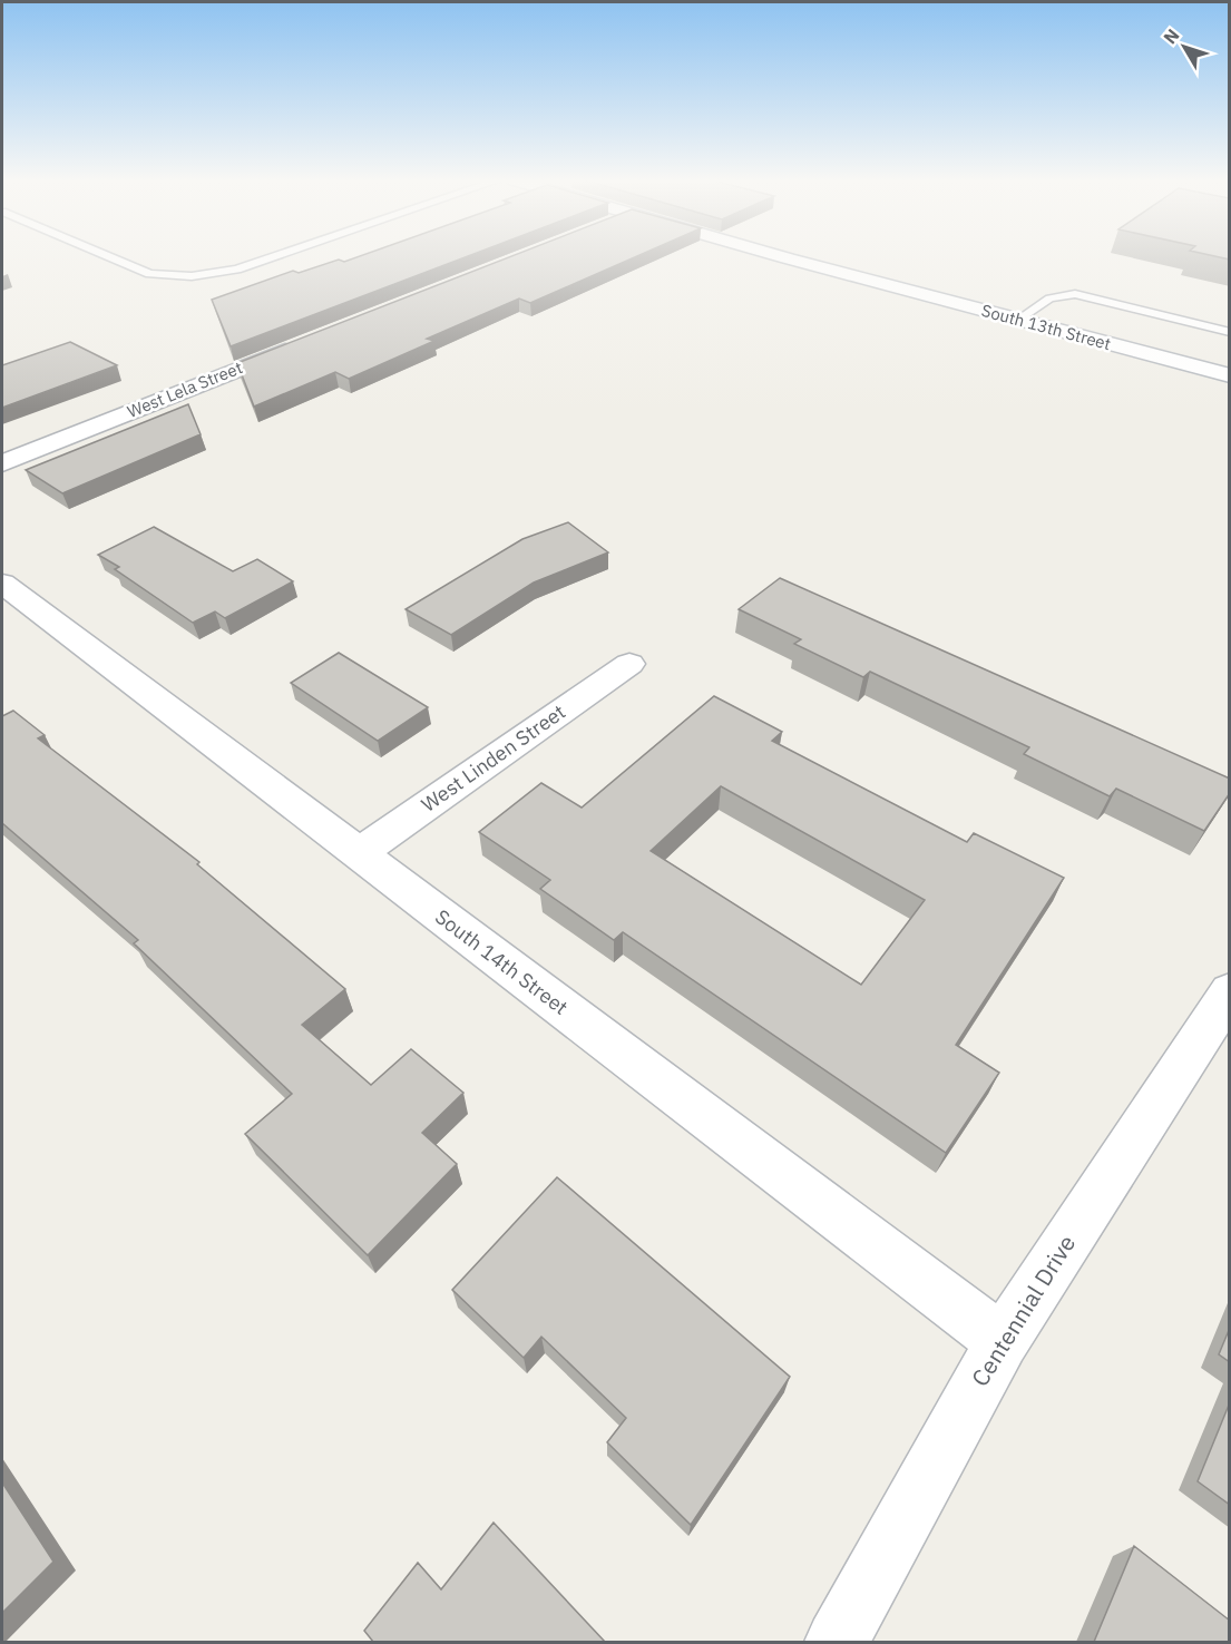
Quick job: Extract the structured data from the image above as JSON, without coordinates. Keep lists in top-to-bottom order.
{
  "streets": {
    "street": [
      "South 13th Street",
      "West Lela Street",
      "West Linden Street",
      "South 14th Street",
      "Centennial Drive"
    ]
  },
  "crossings": [
    ["West Linden Street", "South 14th Street"],
    ["South 14th Street", "Centennial Drive"]
  ],
  "north": "top left"
}
